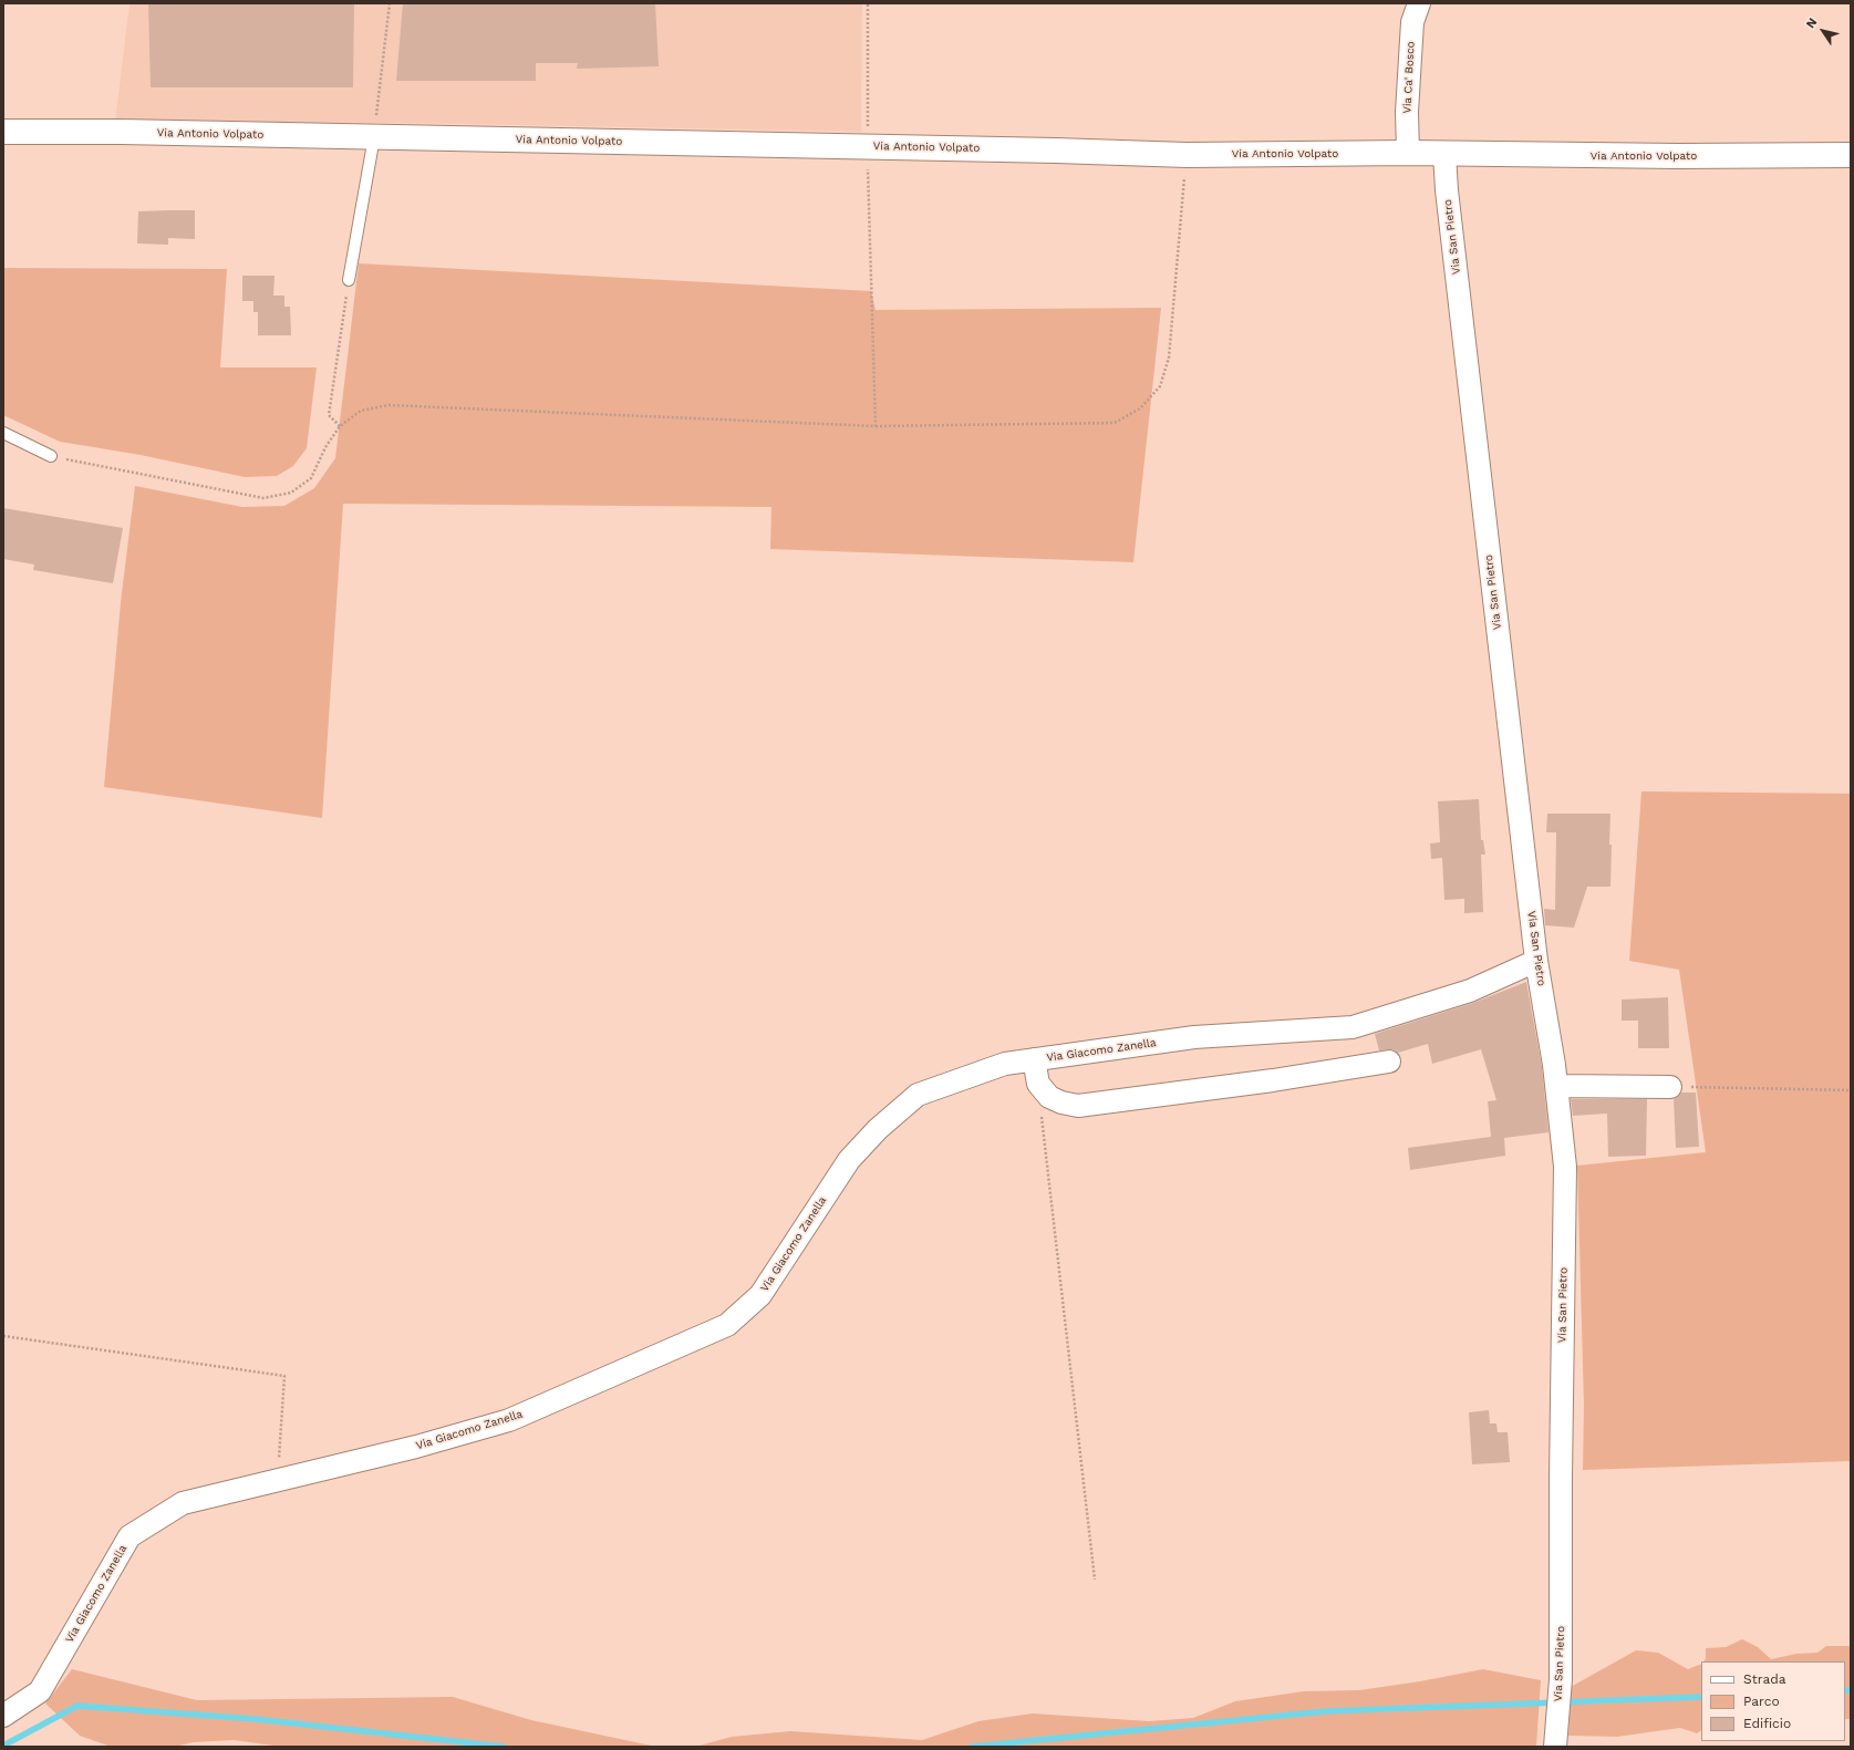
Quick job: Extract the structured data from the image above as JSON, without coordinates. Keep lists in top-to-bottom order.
{
  "streets": {
    "street": [
      "Via Ca' Bosco",
      "Via Antonio Volpato",
      "Via San Pietro",
      "Via Giacomo Zanella"
    ]
  },
  "crossings": [
    ["Via Ca' Bosco", "Via Antonio Volpato"],
    ["Via Antonio Volpato", "Via San Pietro"],
    ["Via San Pietro", "Via Giacomo Zanella"]
  ],
  "legend": ["Strada", "Parco", "Edificio"],
  "north": "top left"
}
